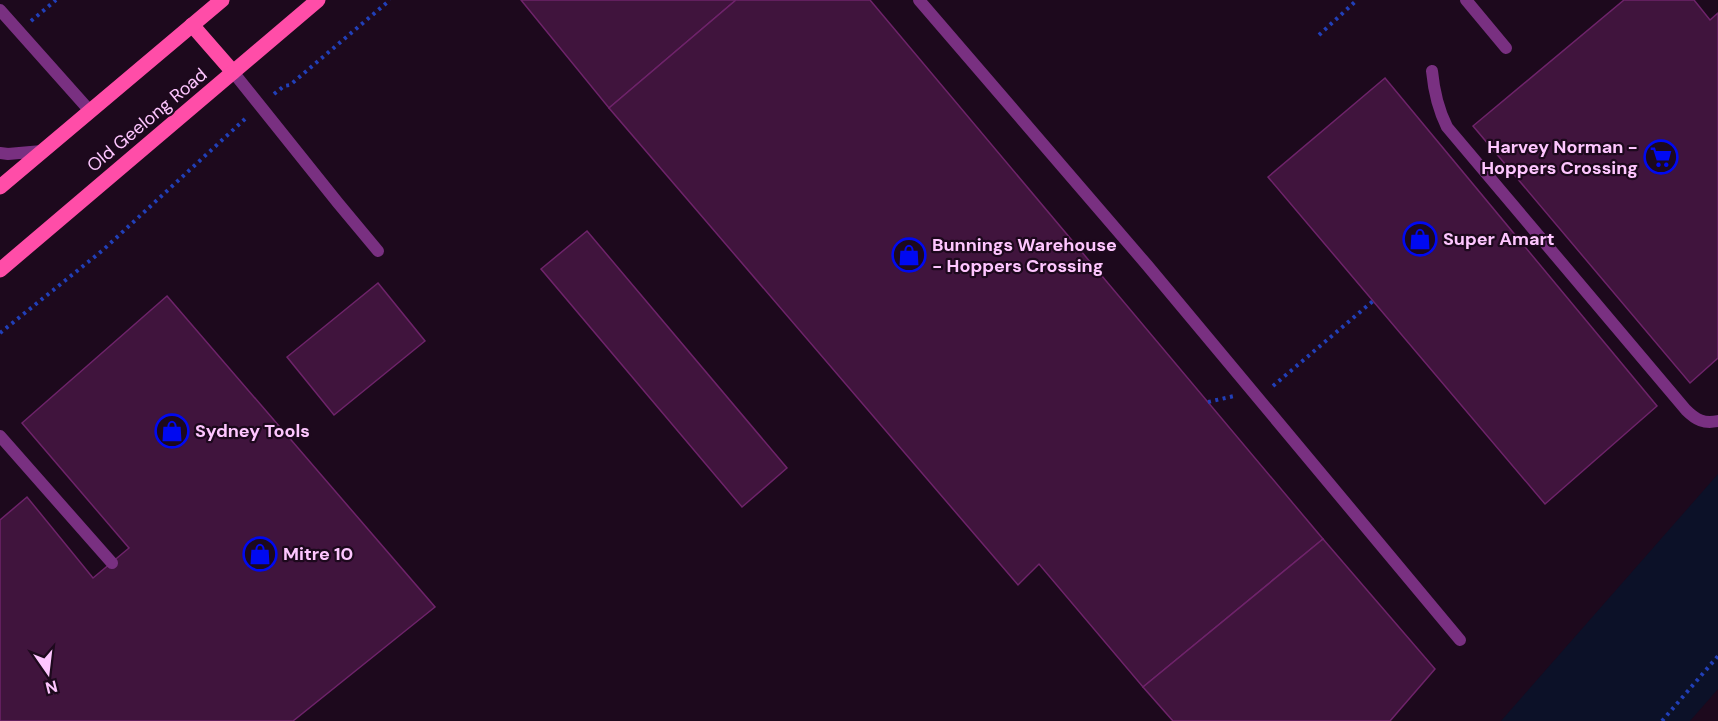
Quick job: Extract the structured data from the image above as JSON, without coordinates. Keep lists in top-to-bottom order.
{
  "streets": {
    "main road": ["Old Geelong Road"]
  },
  "places": {
    "supermarket": ["Harvey Norman - Hoppers Crossing"],
    "shop": [
      "Super Amart",
      "Bunnings Warehouse - Hoppers Crossing",
      "Sydney Tools",
      "Mitre 10"
    ]
  },
  "north": "bottom"
}
